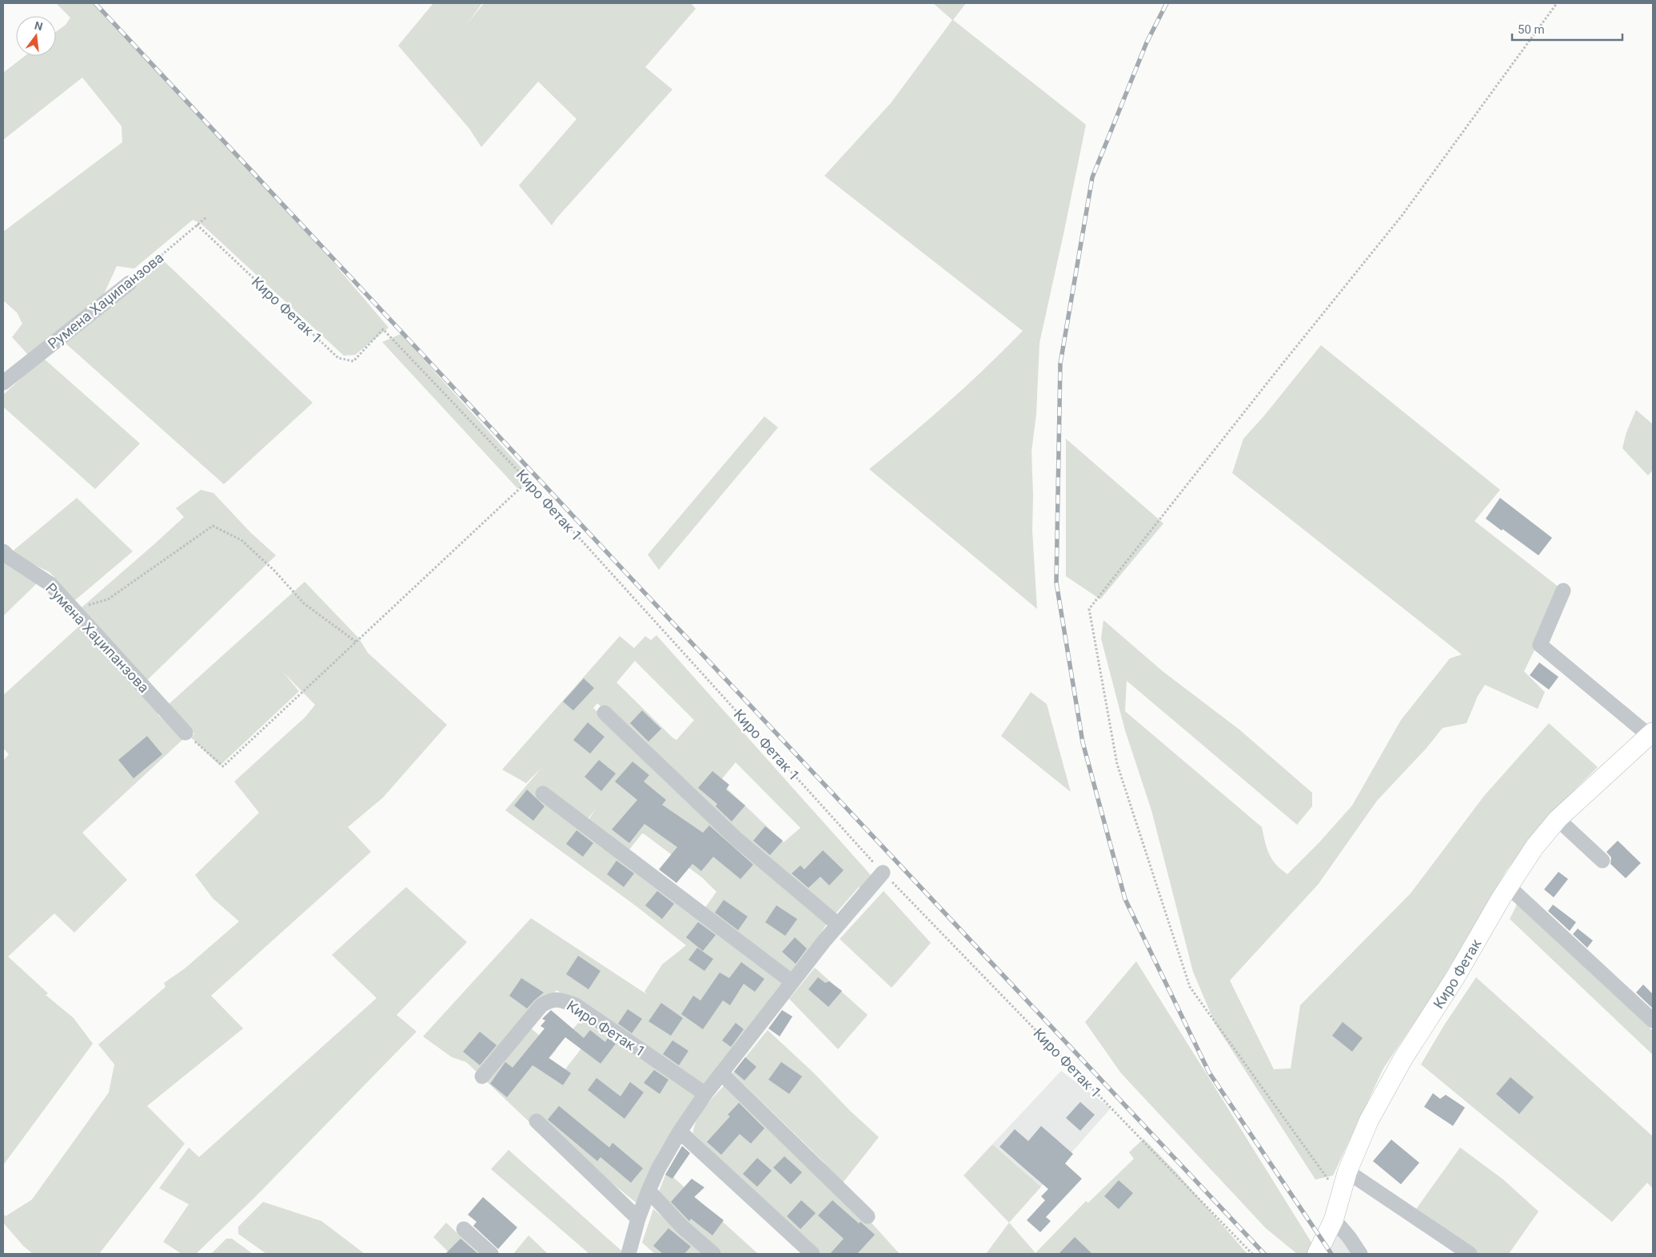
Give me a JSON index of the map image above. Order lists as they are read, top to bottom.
{
  "streets": {
    "main road": ["Киро Фетак"],
    "street": ["Румена Хаџипанзова", "Киро Фетак 1"]
  },
  "crossings": [
    ["Румена Хаџипанзова", "Киро Фетак 1"]
  ],
  "scale_bar": "50 m",
  "north": "top"
}
